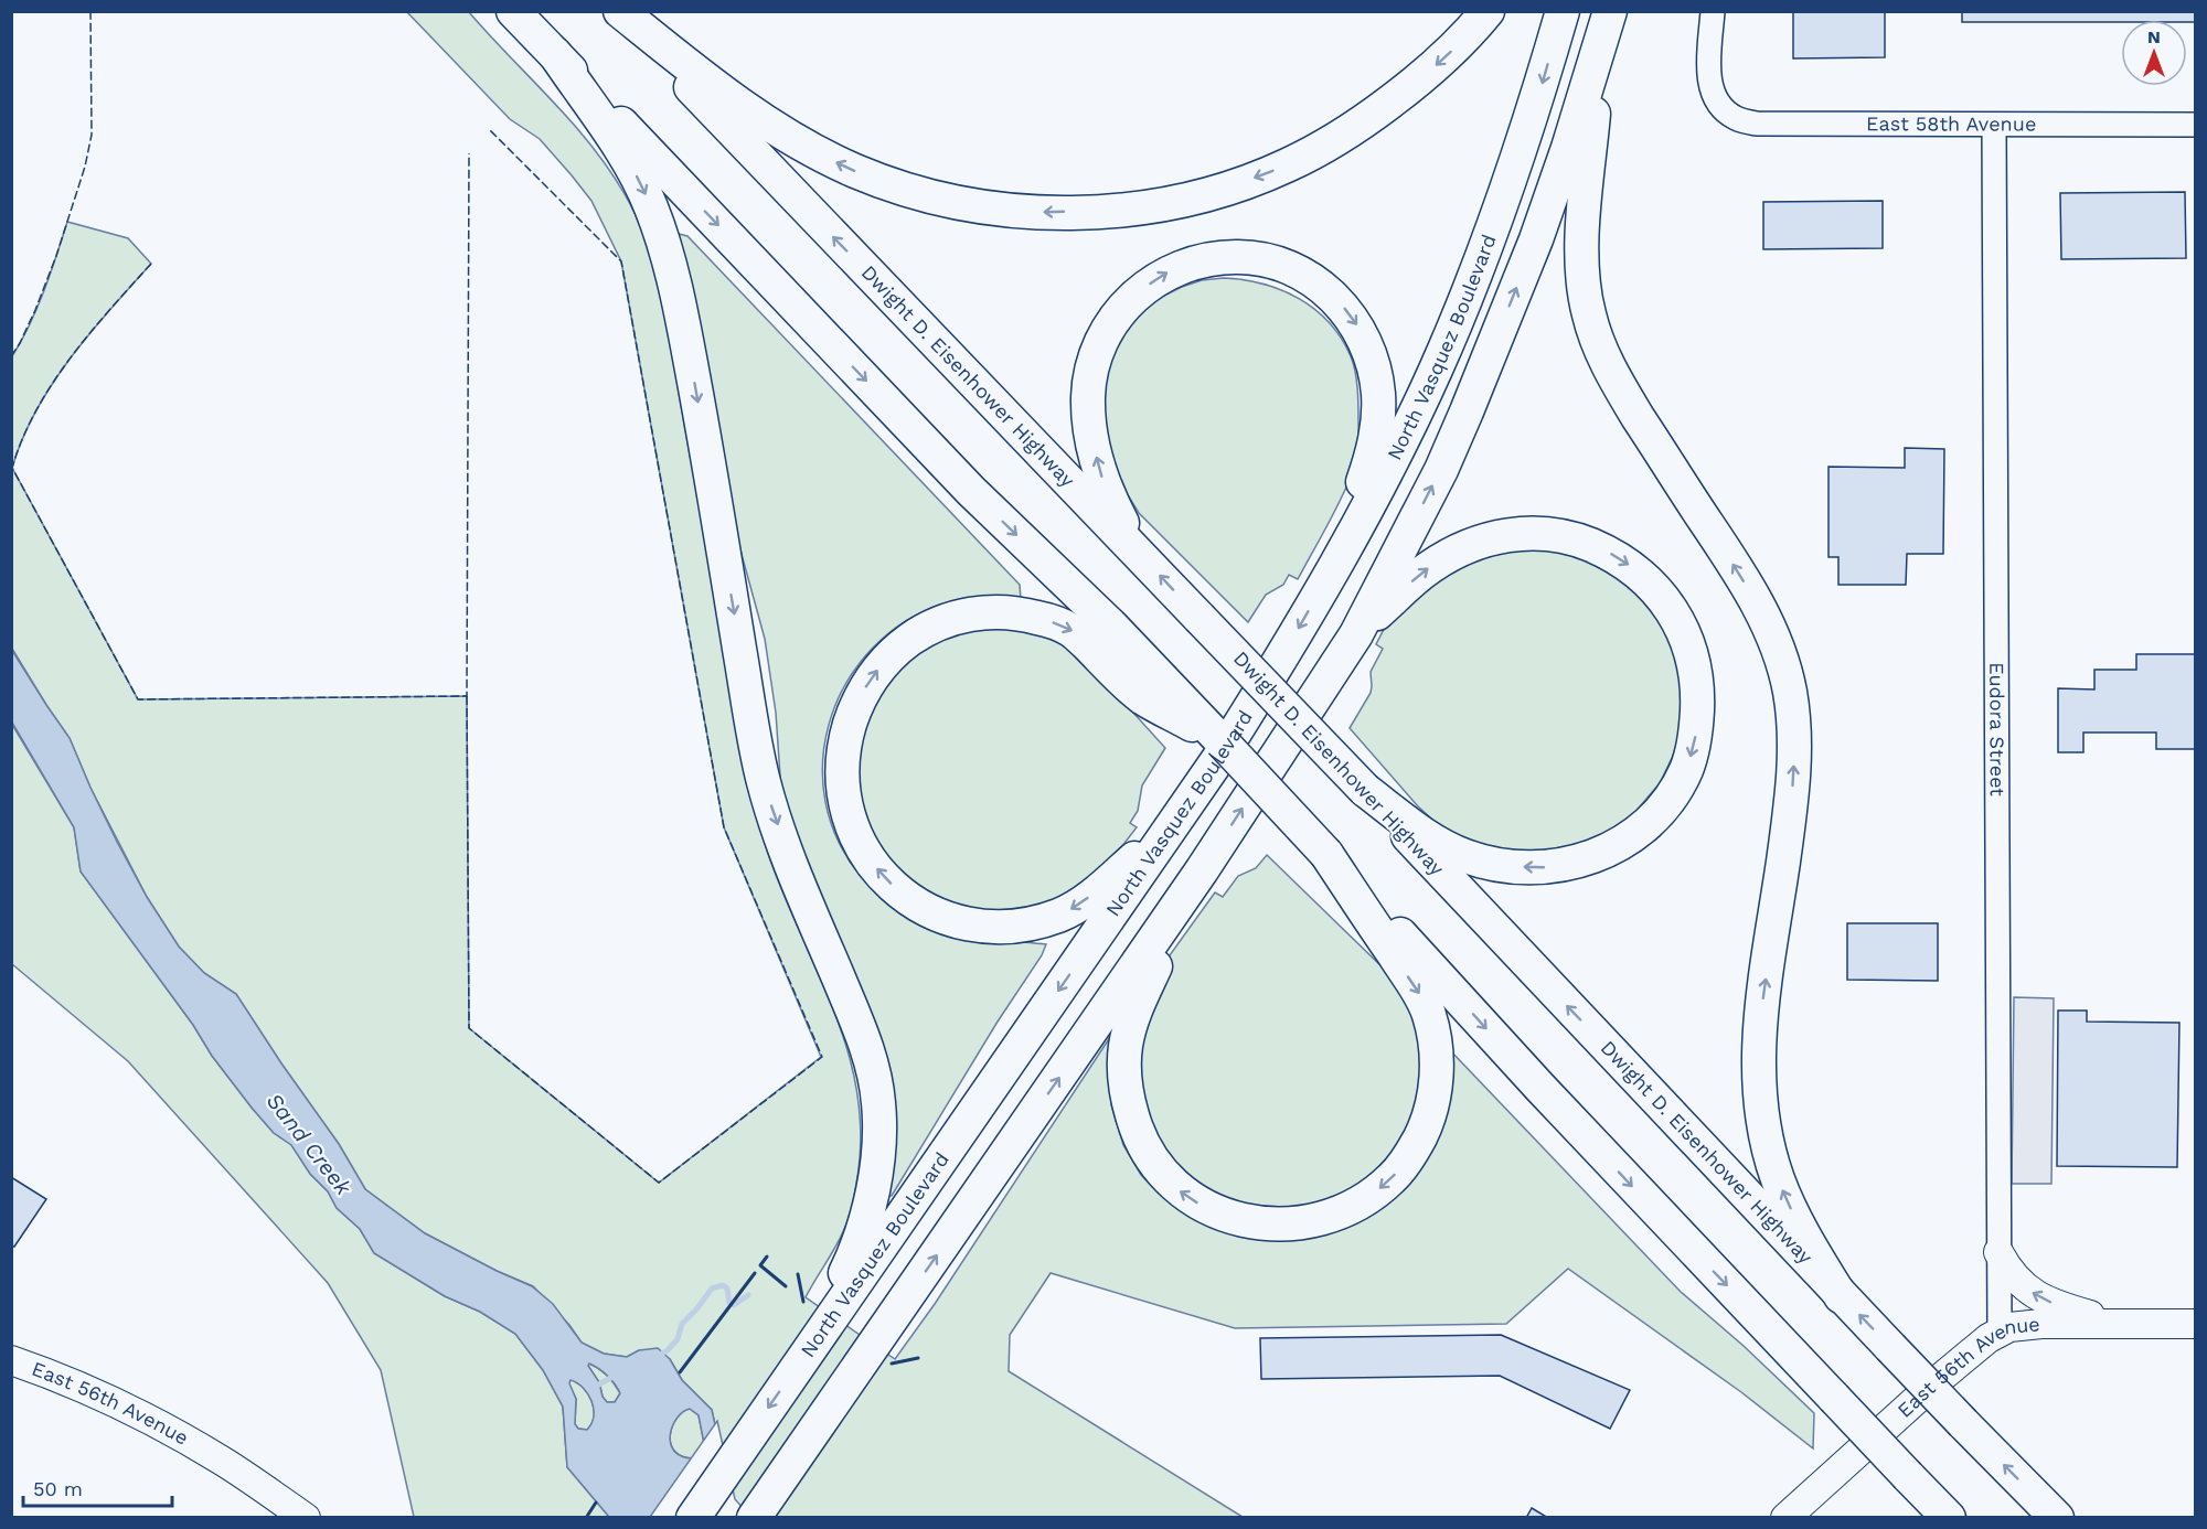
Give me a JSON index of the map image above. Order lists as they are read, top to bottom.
{
  "streets": {
    "highway": ["North Vasquez Boulevard", "Dwight D. Eisenhower Highway"],
    "main road": ["East 56th Avenue"],
    "street": ["East 58th Avenue", "Eudora Street"]
  },
  "crossings": [
    ["East 58th Avenue", "Eudora Street"],
    ["Eudora Street", "East 56th Avenue"]
  ],
  "water": ["Sand Creek"],
  "scale_bar": "50 m",
  "north": "top"
}
